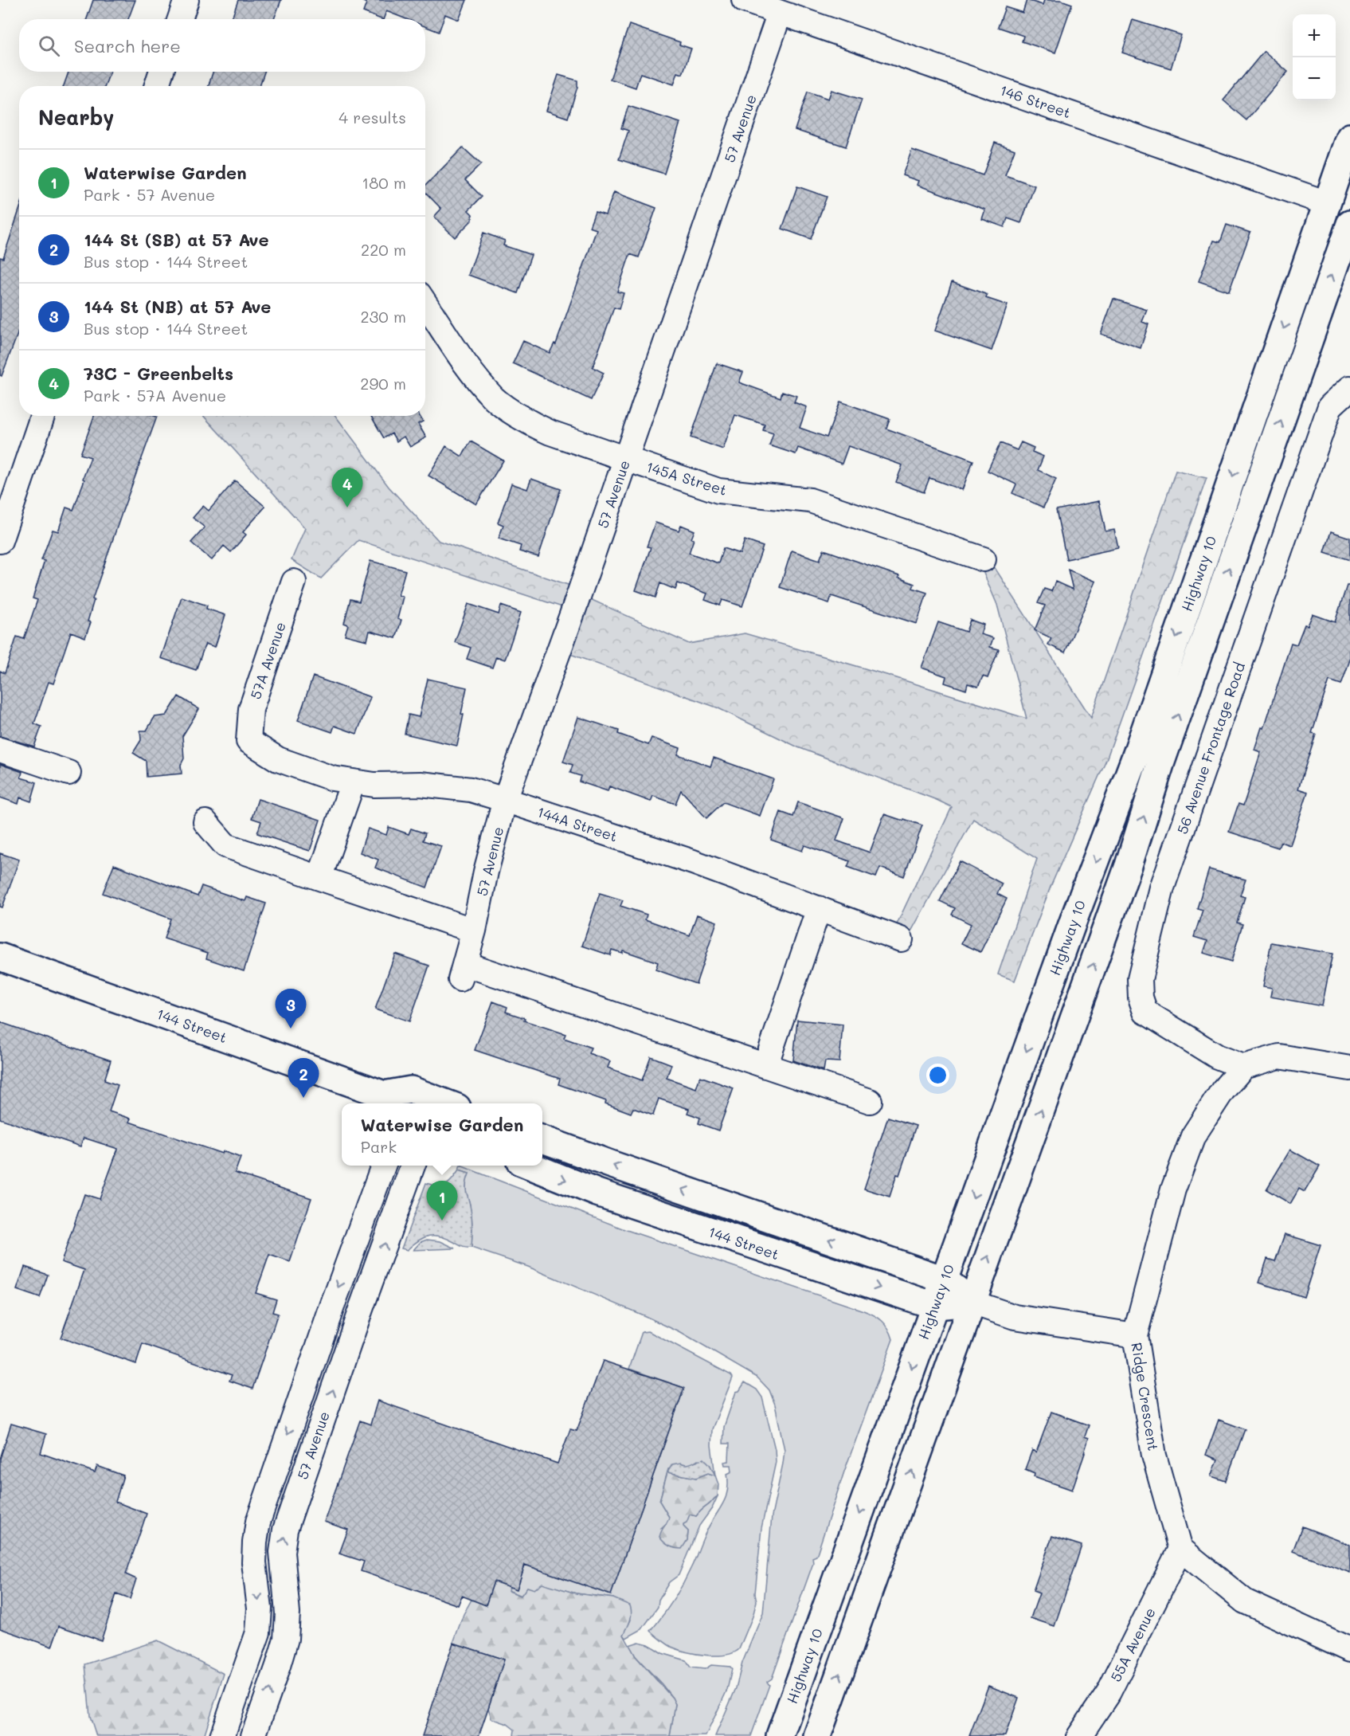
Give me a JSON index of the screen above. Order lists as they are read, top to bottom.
{
  "streets": {
    "main road": ["Highway 10", "144 Street"],
    "street": [
      "146 Street",
      "57 Avenue",
      "145A Street",
      "57A Avenue",
      "56 Avenue Frontage Road",
      "144A Street",
      "Ridge Crescent",
      "55A Avenue"
    ]
  },
  "crossings": [
    ["146 Street", "57 Avenue"],
    ["146 Street", "Highway 10"],
    ["57 Avenue", "145A Street"],
    ["57 Avenue", "144A Street"],
    ["Highway 10", "144 Street"],
    ["57A Avenue", "144A Street"],
    ["56 Avenue Frontage Road", "Ridge Crescent"],
    ["144 Street", "Ridge Crescent"],
    ["Ridge Crescent", "55A Avenue"]
  ],
  "page": {
    "map_buttons": ["+", "−"],
    "search": "Search here",
    "heading": ["Nearby", "4 results"],
    "list": [
      {
        "mark": "1",
        "name": "Waterwise Garden",
        "note": "Park · 57 Avenue",
        "value": "180 m"
      },
      {
        "mark": "2",
        "name": "144 St (SB) at 57 Ave",
        "note": "Bus stop · 144 Street",
        "value": "220 m"
      },
      {
        "mark": "3",
        "name": "144 St (NB) at 57 Ave",
        "note": "Bus stop · 144 Street",
        "value": "230 m"
      },
      {
        "mark": "4",
        "name": "73C - Greenbelts",
        "note": "Park · 57A Avenue",
        "value": "290 m"
      }
    ],
    "pins": [
      "4",
      "3",
      "2",
      "1"
    ],
    "popup": ["Waterwise Garden", "Park"]
  }
}
